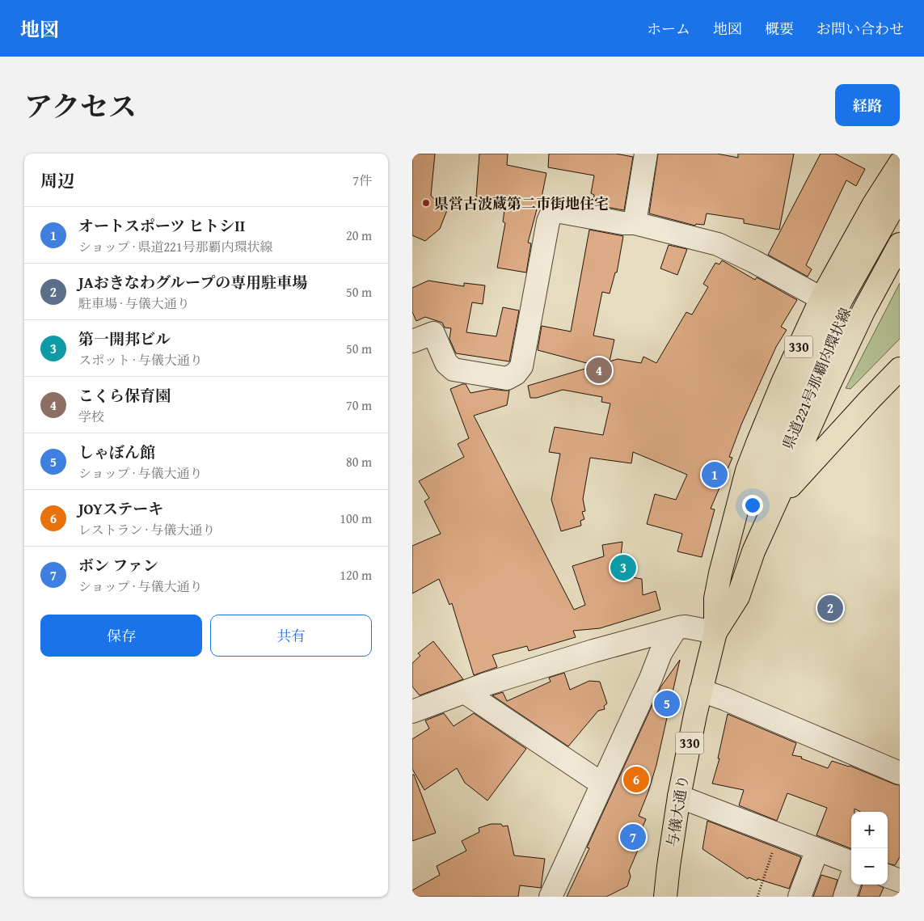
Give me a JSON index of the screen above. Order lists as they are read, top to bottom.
{
  "streets": {
    "main road": ["330", "県道221号那覇内環状線", "与儀大通り"]
  },
  "crossings": [
    ["330", "県道221号那覇内環状線"],
    ["330", "与儀大通り"],
    ["県道221号那覇内環状線", "与儀大通り"]
  ],
  "places": ["県営古波蔵第二市街地住宅"],
  "page": {
    "header": "地図",
    "nav": [
      "ホーム",
      "地図",
      "概要",
      "お問い合わせ"
    ],
    "title": "アクセス",
    "buttons": [
      "経路",
      ["保存", "共有"]
    ],
    "heading": ["周辺", "7件"],
    "list": [
      {
        "mark": "1",
        "name": "オートスポーツ ヒトシII",
        "note": "ショップ · 県道221号那覇内環状線",
        "value": "20 m"
      },
      {
        "mark": "2",
        "name": "JAおきなわグループの専用駐車場",
        "note": "駐車場 · 与儀大通り",
        "value": "50 m"
      },
      {
        "mark": "3",
        "name": "第一開邦ビル",
        "note": "スポット · 与儀大通り",
        "value": "50 m"
      },
      {
        "mark": "4",
        "name": "こくら保育園",
        "note": "学校",
        "value": "70 m"
      },
      {
        "mark": "5",
        "name": "しゃぼん館",
        "note": "ショップ · 与儀大通り",
        "value": "80 m"
      },
      {
        "mark": "6",
        "name": "JOYステーキ",
        "note": "レストラン · 与儀大通り",
        "value": "100 m"
      },
      {
        "mark": "7",
        "name": "ボン ファン",
        "note": "ショップ · 与儀大通り",
        "value": "120 m"
      }
    ],
    "pins": [
      "4",
      "1",
      "3",
      "2",
      "5",
      "6",
      "7"
    ],
    "map_buttons": ["+", "−"]
  }
}
